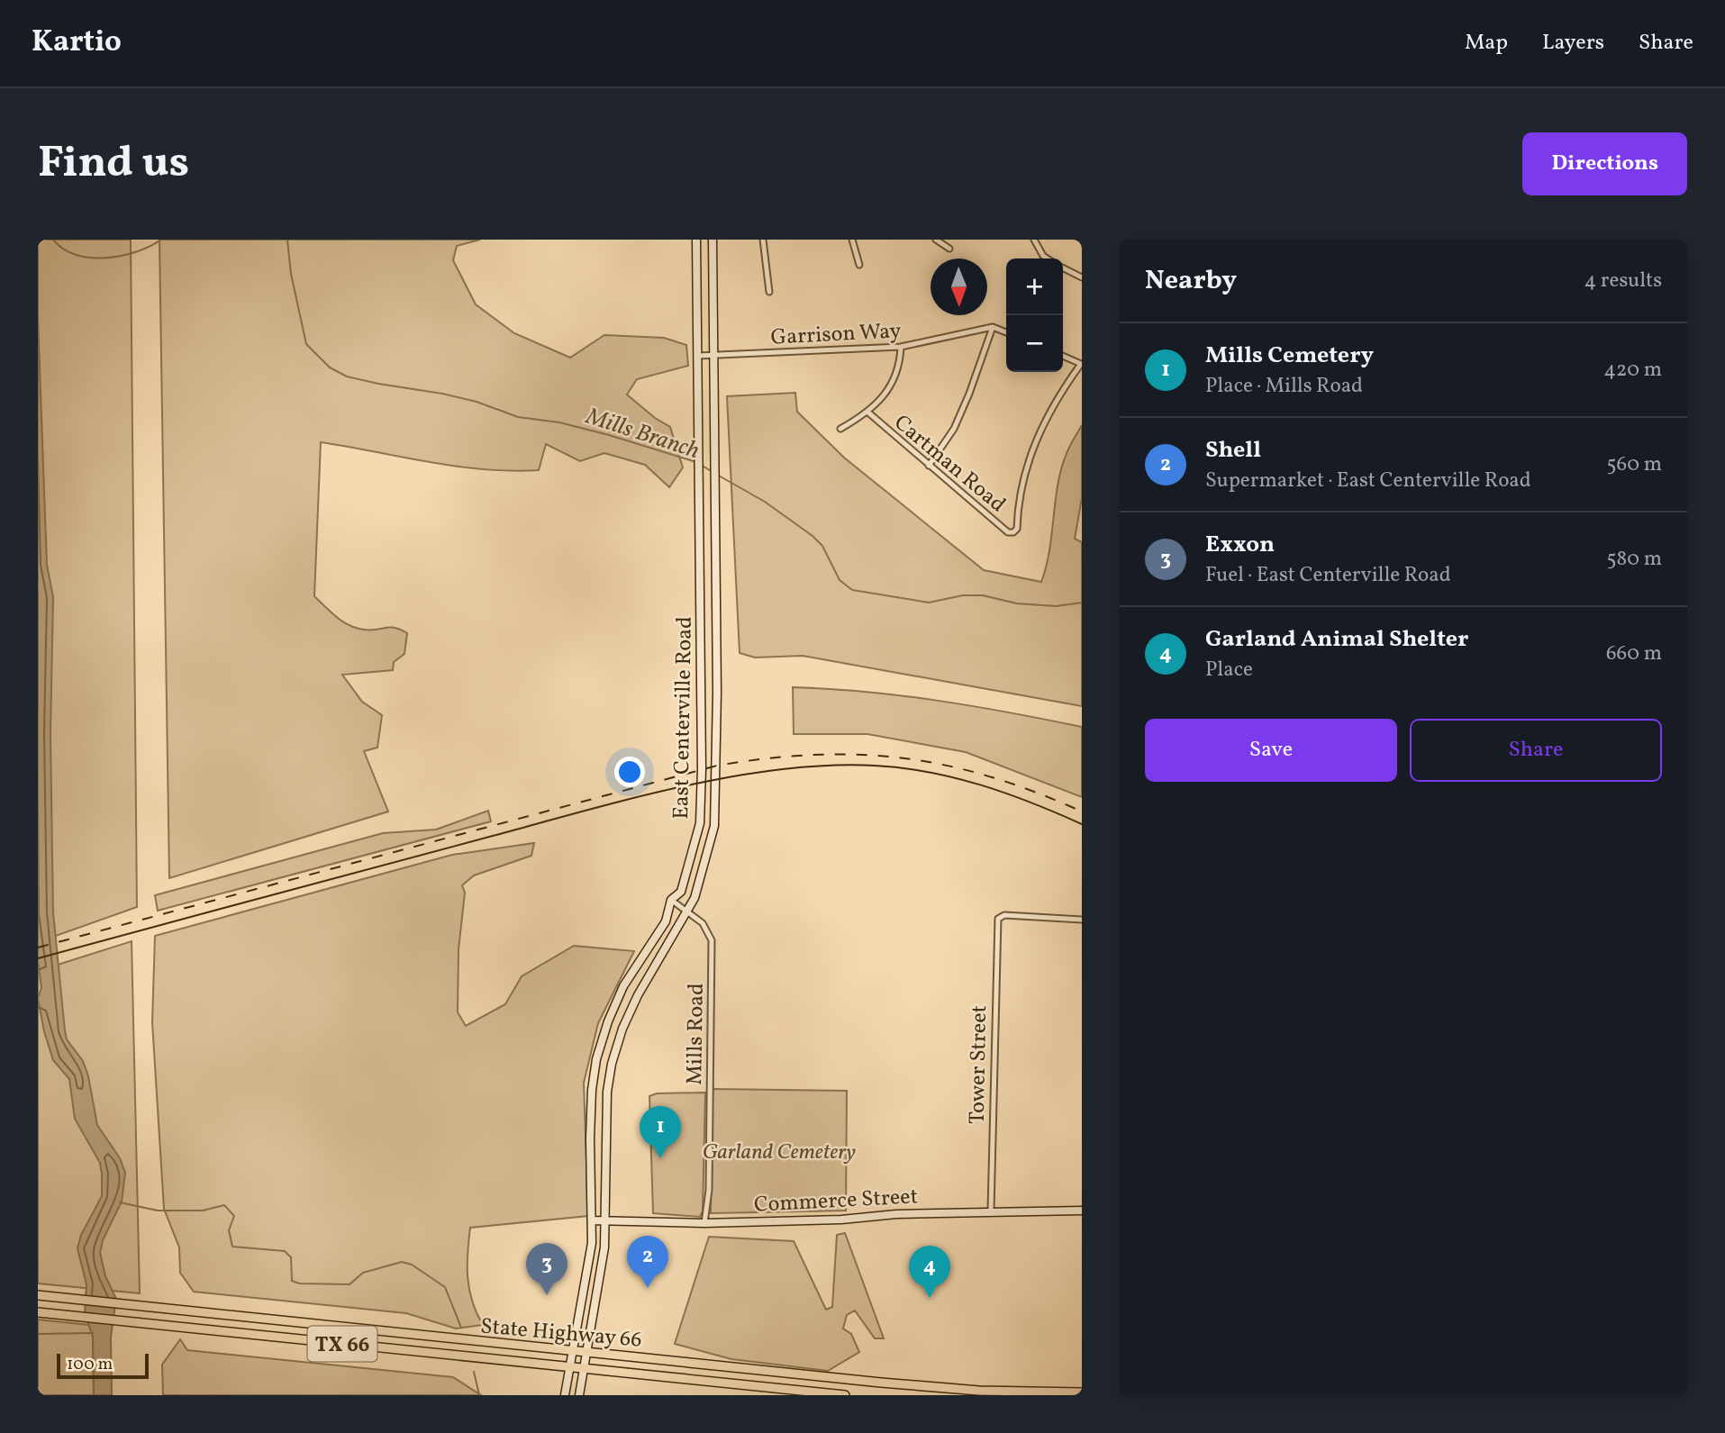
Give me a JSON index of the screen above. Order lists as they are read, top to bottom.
{
  "streets": {
    "main road": [
      "East Centerville Road",
      "Commerce Street",
      "State Highway 66",
      "TX 66"
    ],
    "street": [
      "Garrison Way",
      "Cartman Road",
      "Mills Road",
      "Tower Street"
    ]
  },
  "crossings": [
    ["Garrison Way", "East Centerville Road"],
    ["East Centerville Road", "Mills Road"],
    ["East Centerville Road", "Commerce Street"],
    ["East Centerville Road", "State Highway 66"],
    ["Mills Road", "Commerce Street"],
    ["Tower Street", "Commerce Street"]
  ],
  "water": ["Mills Branch"],
  "parks": ["Garland Cemetery"],
  "scale_bar": "100 m",
  "north": "bottom",
  "page": {
    "header": "Kartio",
    "nav": ["Map", "Layers", "Share"],
    "buttons": [
      "Directions",
      ["Save", "Share"]
    ],
    "title": "Find us",
    "heading": ["Nearby", "4 results"],
    "map_buttons": ["+", "−"],
    "list": [
      {
        "mark": "1",
        "name": "Mills Cemetery",
        "note": "Place · Mills Road",
        "value": "420 m"
      },
      {
        "mark": "2",
        "name": "Shell",
        "note": "Supermarket · East Centerville Road",
        "value": "560 m"
      },
      {
        "mark": "3",
        "name": "Exxon",
        "note": "Fuel · East Centerville Road",
        "value": "580 m"
      },
      {
        "mark": "4",
        "name": "Garland Animal Shelter",
        "note": "Place",
        "value": "660 m"
      }
    ],
    "pins": [
      "1",
      "2",
      "3",
      "4"
    ],
    "scale": "100 m"
  }
}
